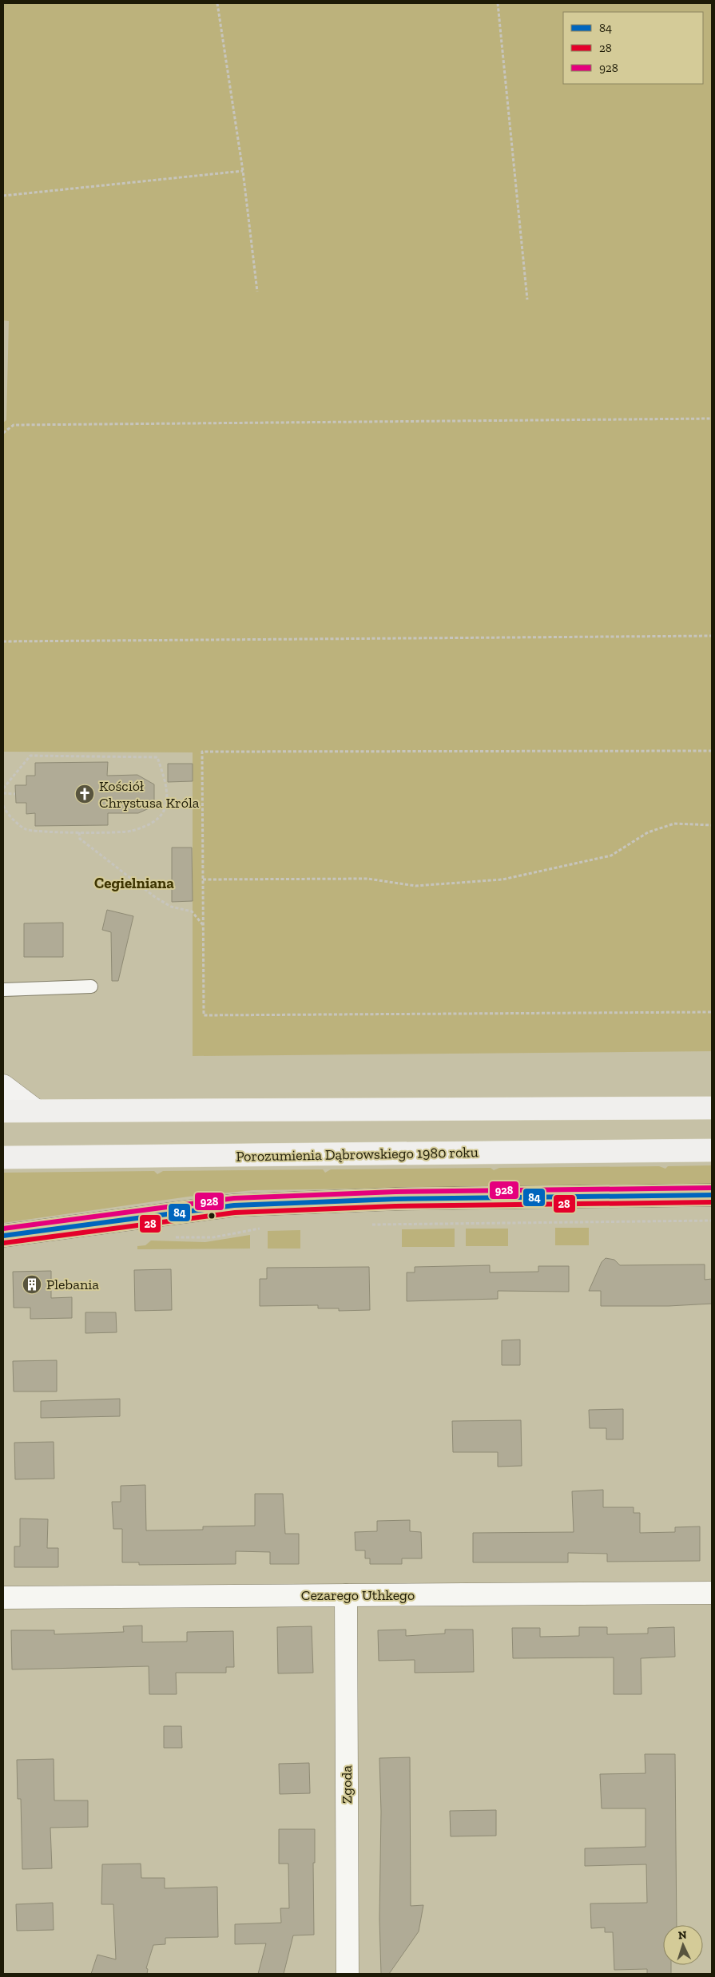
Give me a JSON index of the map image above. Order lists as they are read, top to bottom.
{
  "streets": {
    "main road": ["Porozumienia Dąbrowskiego 1980 roku"],
    "street": ["Cezarego Uthkego", "Zgoda"]
  },
  "crossings": [
    ["Cezarego Uthkego", "Zgoda"]
  ],
  "districts": ["Cegielniana"],
  "places": {
    "church": ["Kościół Chrystusa Króla"],
    "building": ["Plebania"]
  },
  "lines": ["transit line 928", "transit line 84", "transit line 28"],
  "legend": ["84", "28", "928"],
  "north": "top"
}
